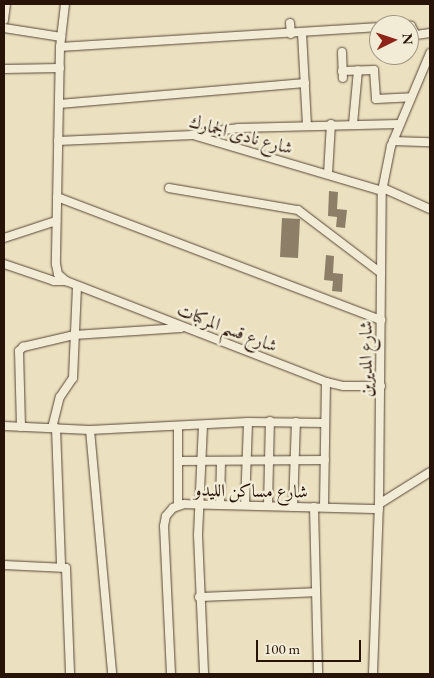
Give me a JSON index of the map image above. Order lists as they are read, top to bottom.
{
  "streets": {
    "street": [
      "شارع نادى الجمارك",
      "شارع قسم المركبات",
      "شارع المديرين",
      "شارع مساكن الليدو"
    ]
  },
  "crossings": [
    ["شارع نادى الجمارك", "شارع المديرين"],
    ["شارع قسم المركبات", "شارع المديرين"],
    ["شارع المديرين", "شارع مساكن الليدو"]
  ],
  "scale_bar": "100 m",
  "north": "right"
}
